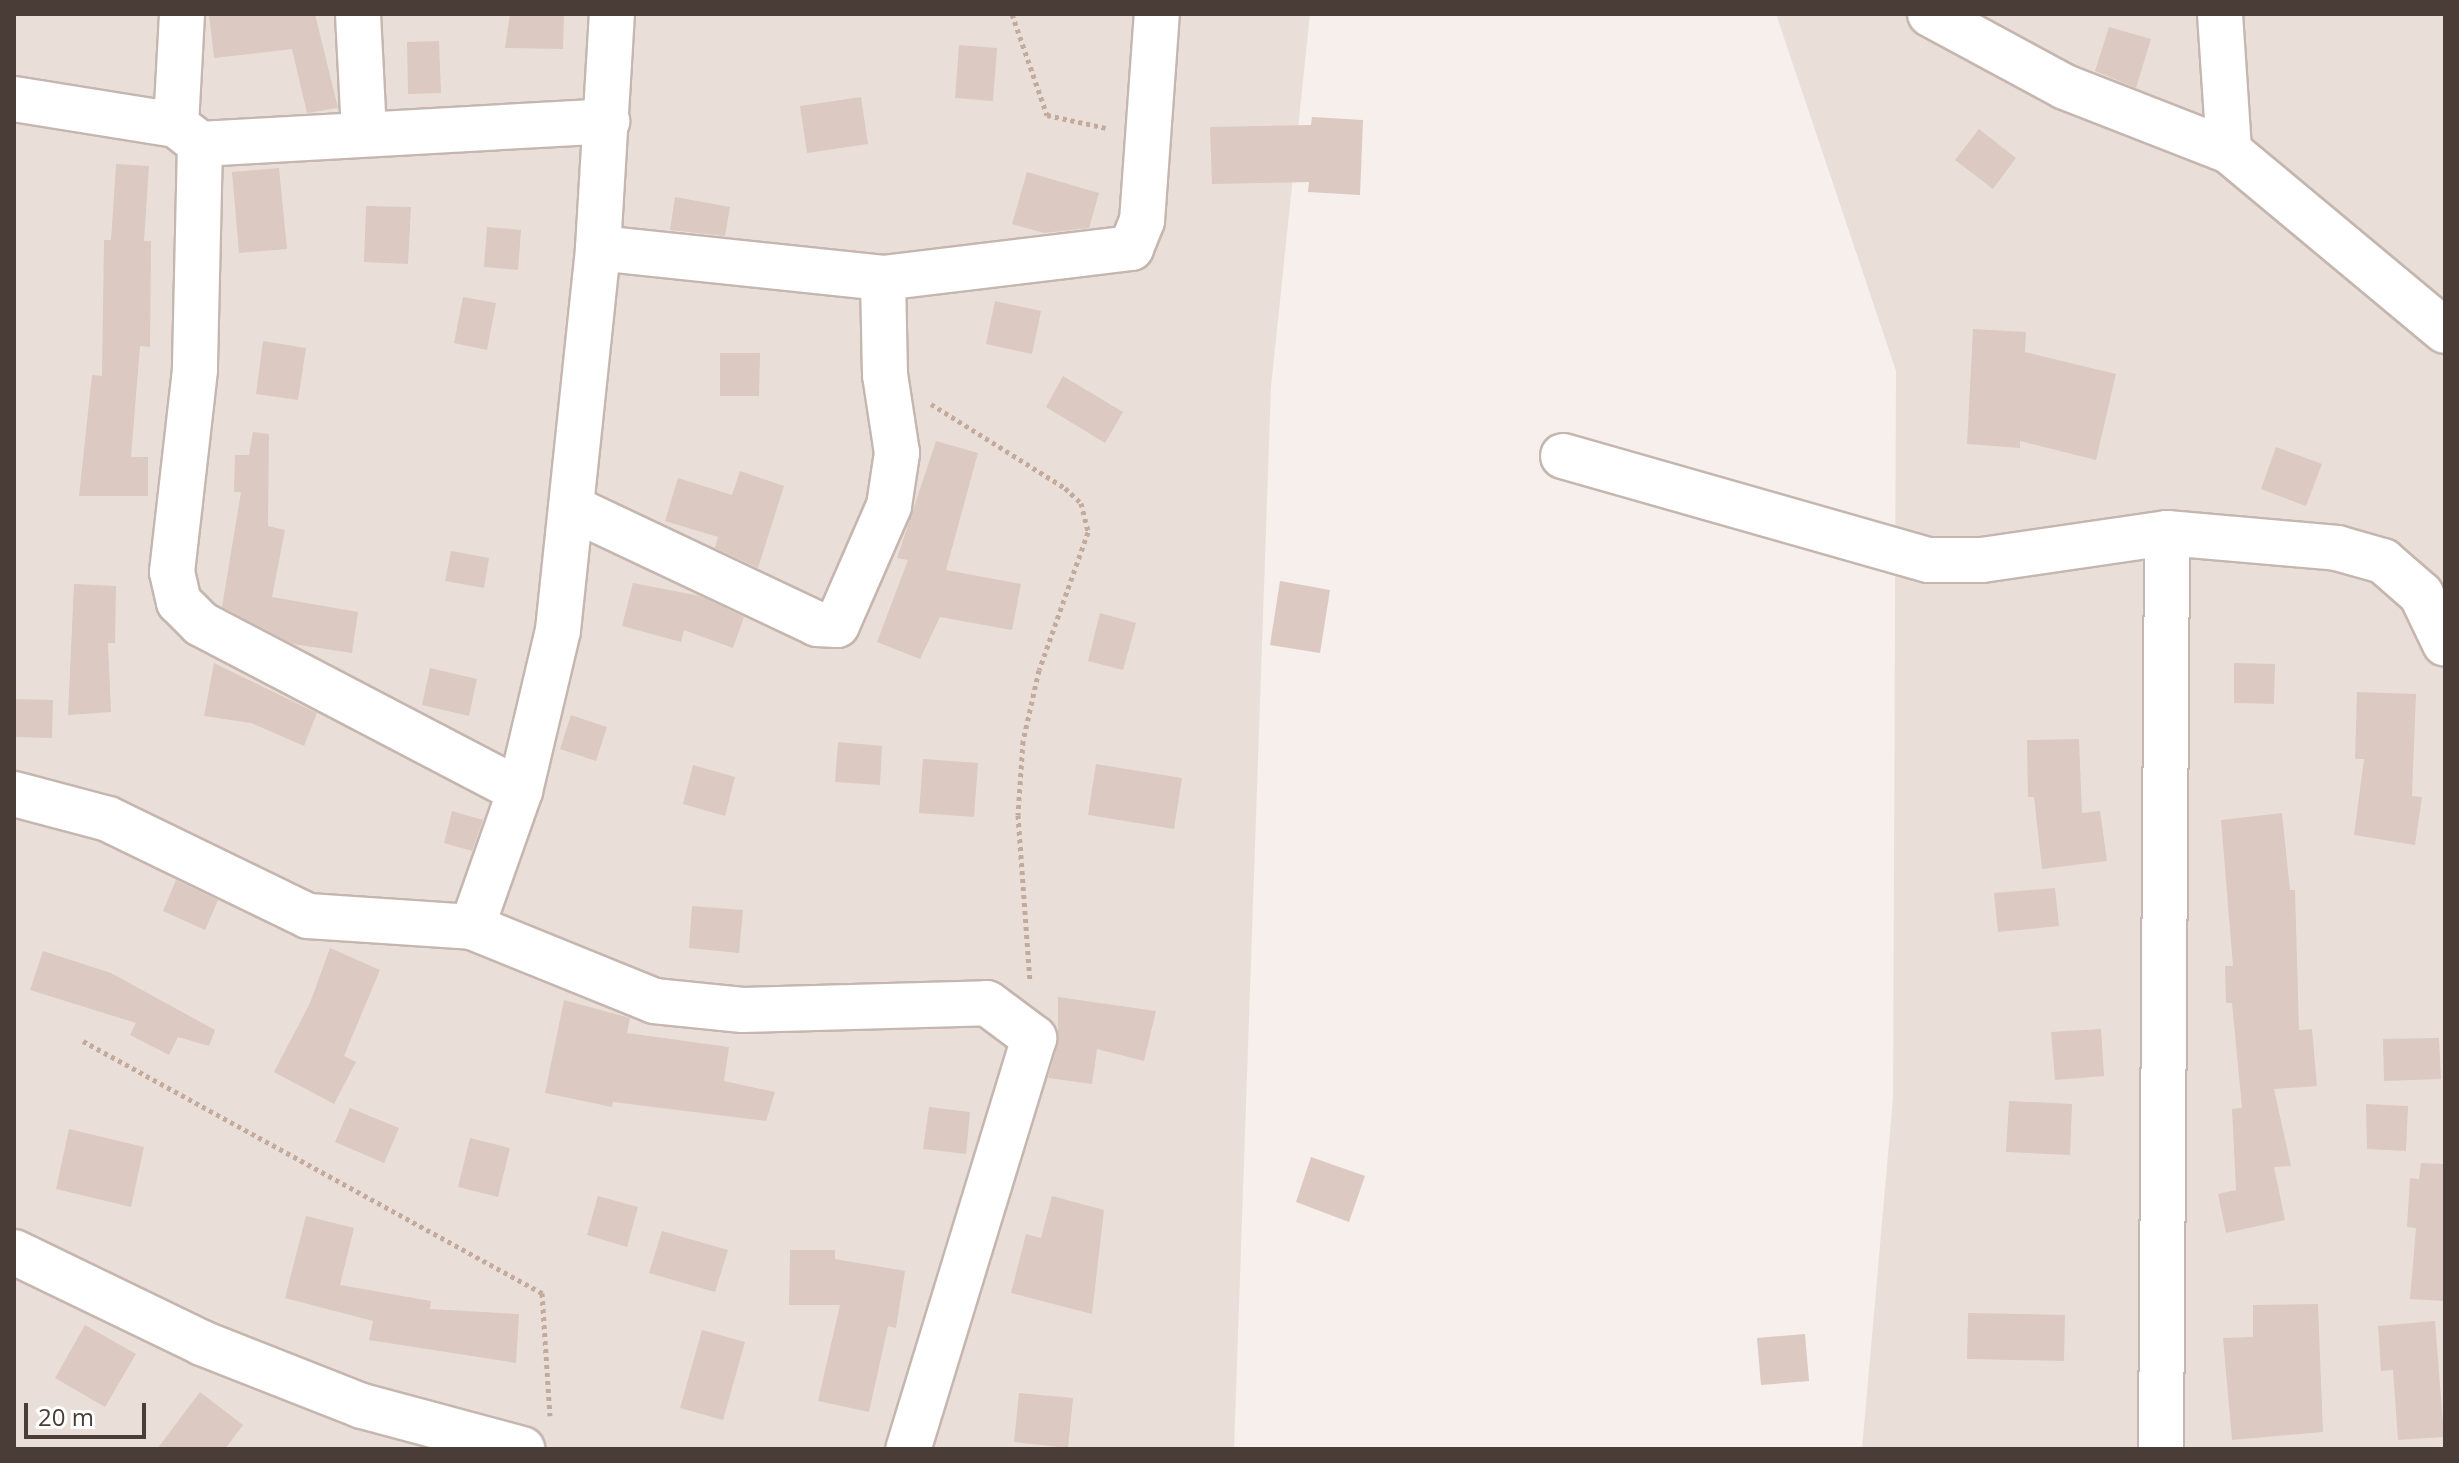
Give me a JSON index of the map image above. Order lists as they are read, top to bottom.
{
  "scale_bar": "20 m"
}
